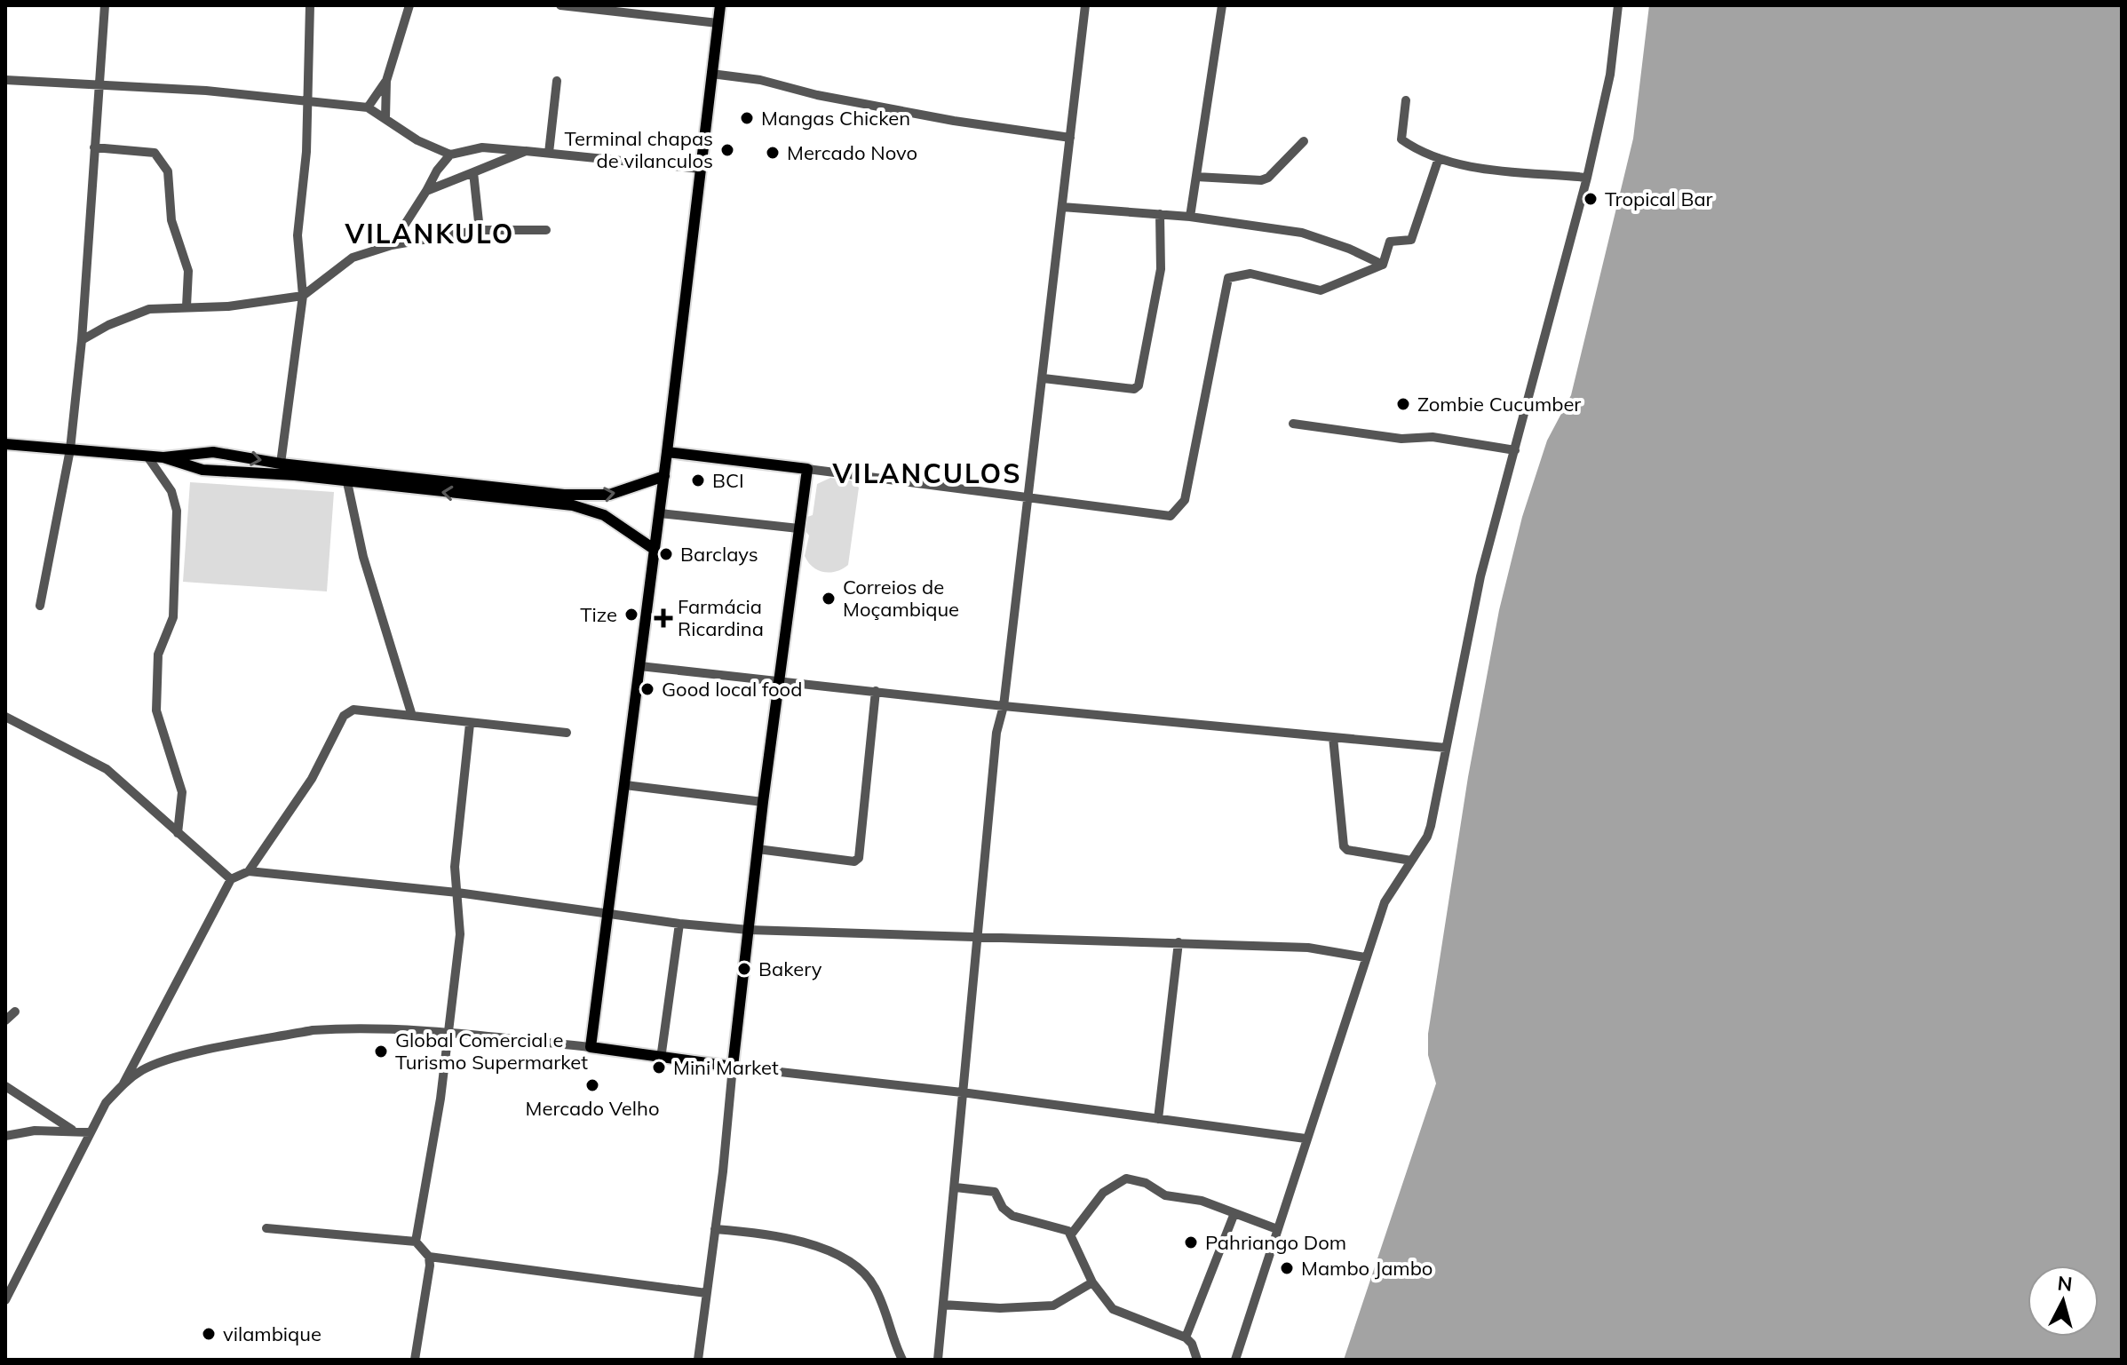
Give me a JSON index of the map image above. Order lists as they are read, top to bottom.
{
  "districts": ["VILANKULO", "VILANCULOS"],
  "places": {
    "other": [
      "Mangas Chicken",
      "Terminal chapas de vilanculos",
      "Mercado Novo",
      "Tropical Bar",
      "Zombie Cucumber",
      "BCI",
      "Barclays",
      "Correios de Moçambique",
      "Tize",
      "Good local food",
      "Bakery",
      "Global Comercial e Turismo Supermarket",
      "Mini Market",
      "Mercado Velho",
      "Pahriango Dom",
      "Mambo Jambo",
      "vilambique"
    ],
    "health": ["Farmácia Ricardina"]
  },
  "north": "top"
}
